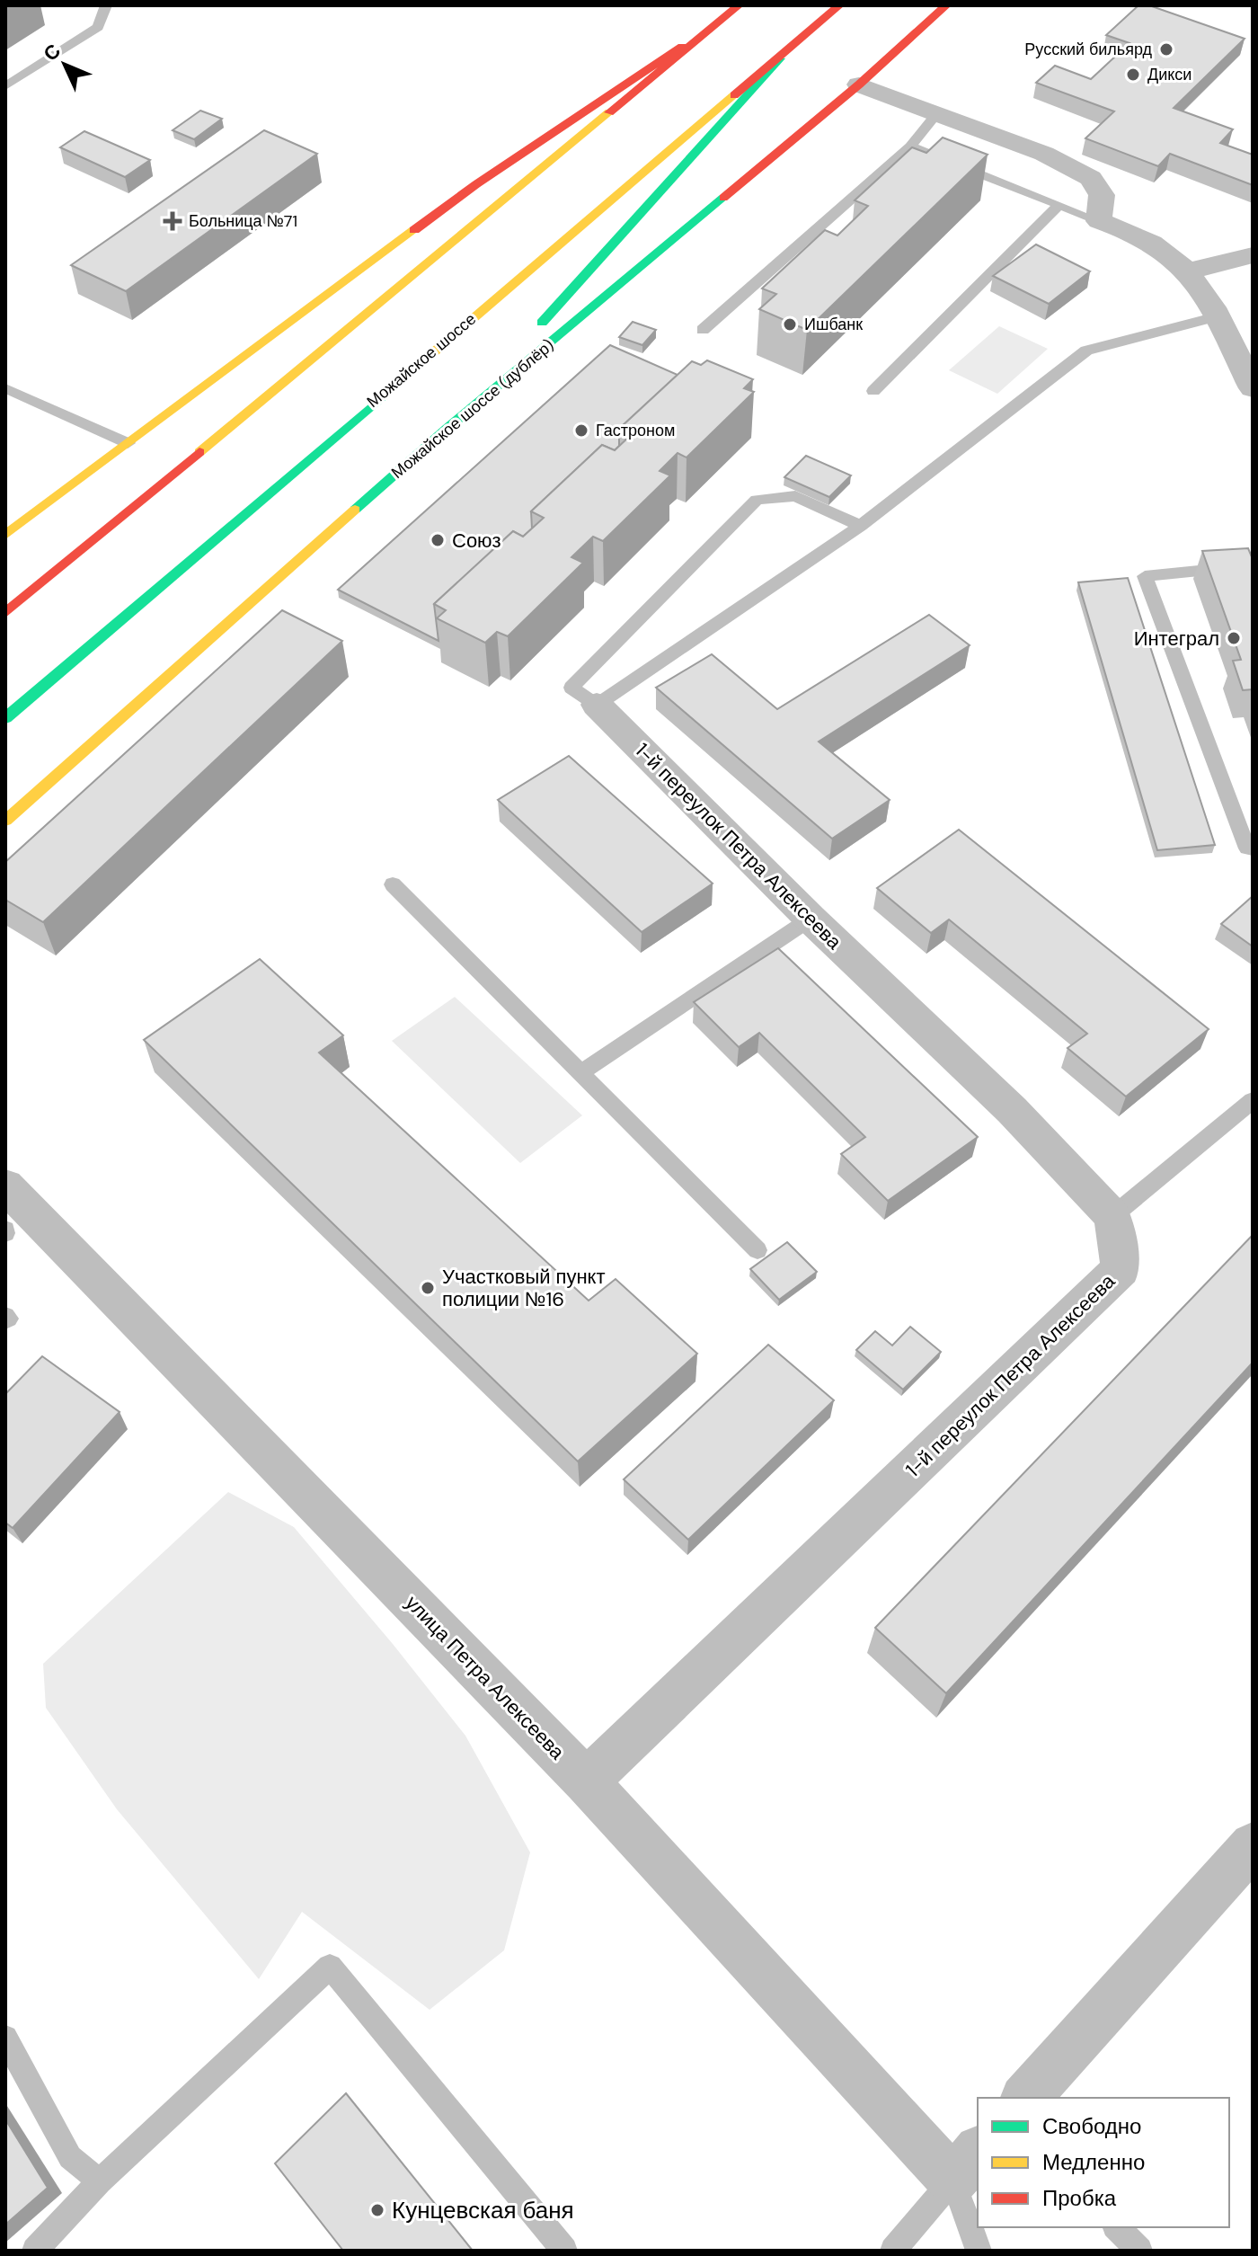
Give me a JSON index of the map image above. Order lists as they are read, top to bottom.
{
  "streets": {
    "main road": ["Можайское шоссе", "Можайское шоссе (дублёр)"],
    "street": ["1-й переулок Петра Алексеева", "улица Петра Алексеева"]
  },
  "crossings": [
    ["1-й переулок Петра Алексеева", "улица Петра Алексеева"]
  ],
  "places": {
    "other": [
      "Русский бильярд",
      "Дикси",
      "Ишбанк",
      "Гастроном",
      "Союз",
      "Интеграл",
      "Участковый пункт полиции №16",
      "Кунцевская баня"
    ],
    "health": ["Больница №71"]
  },
  "legend": ["Свободно", "Медленно", "Пробка"],
  "north": "top left"
}
